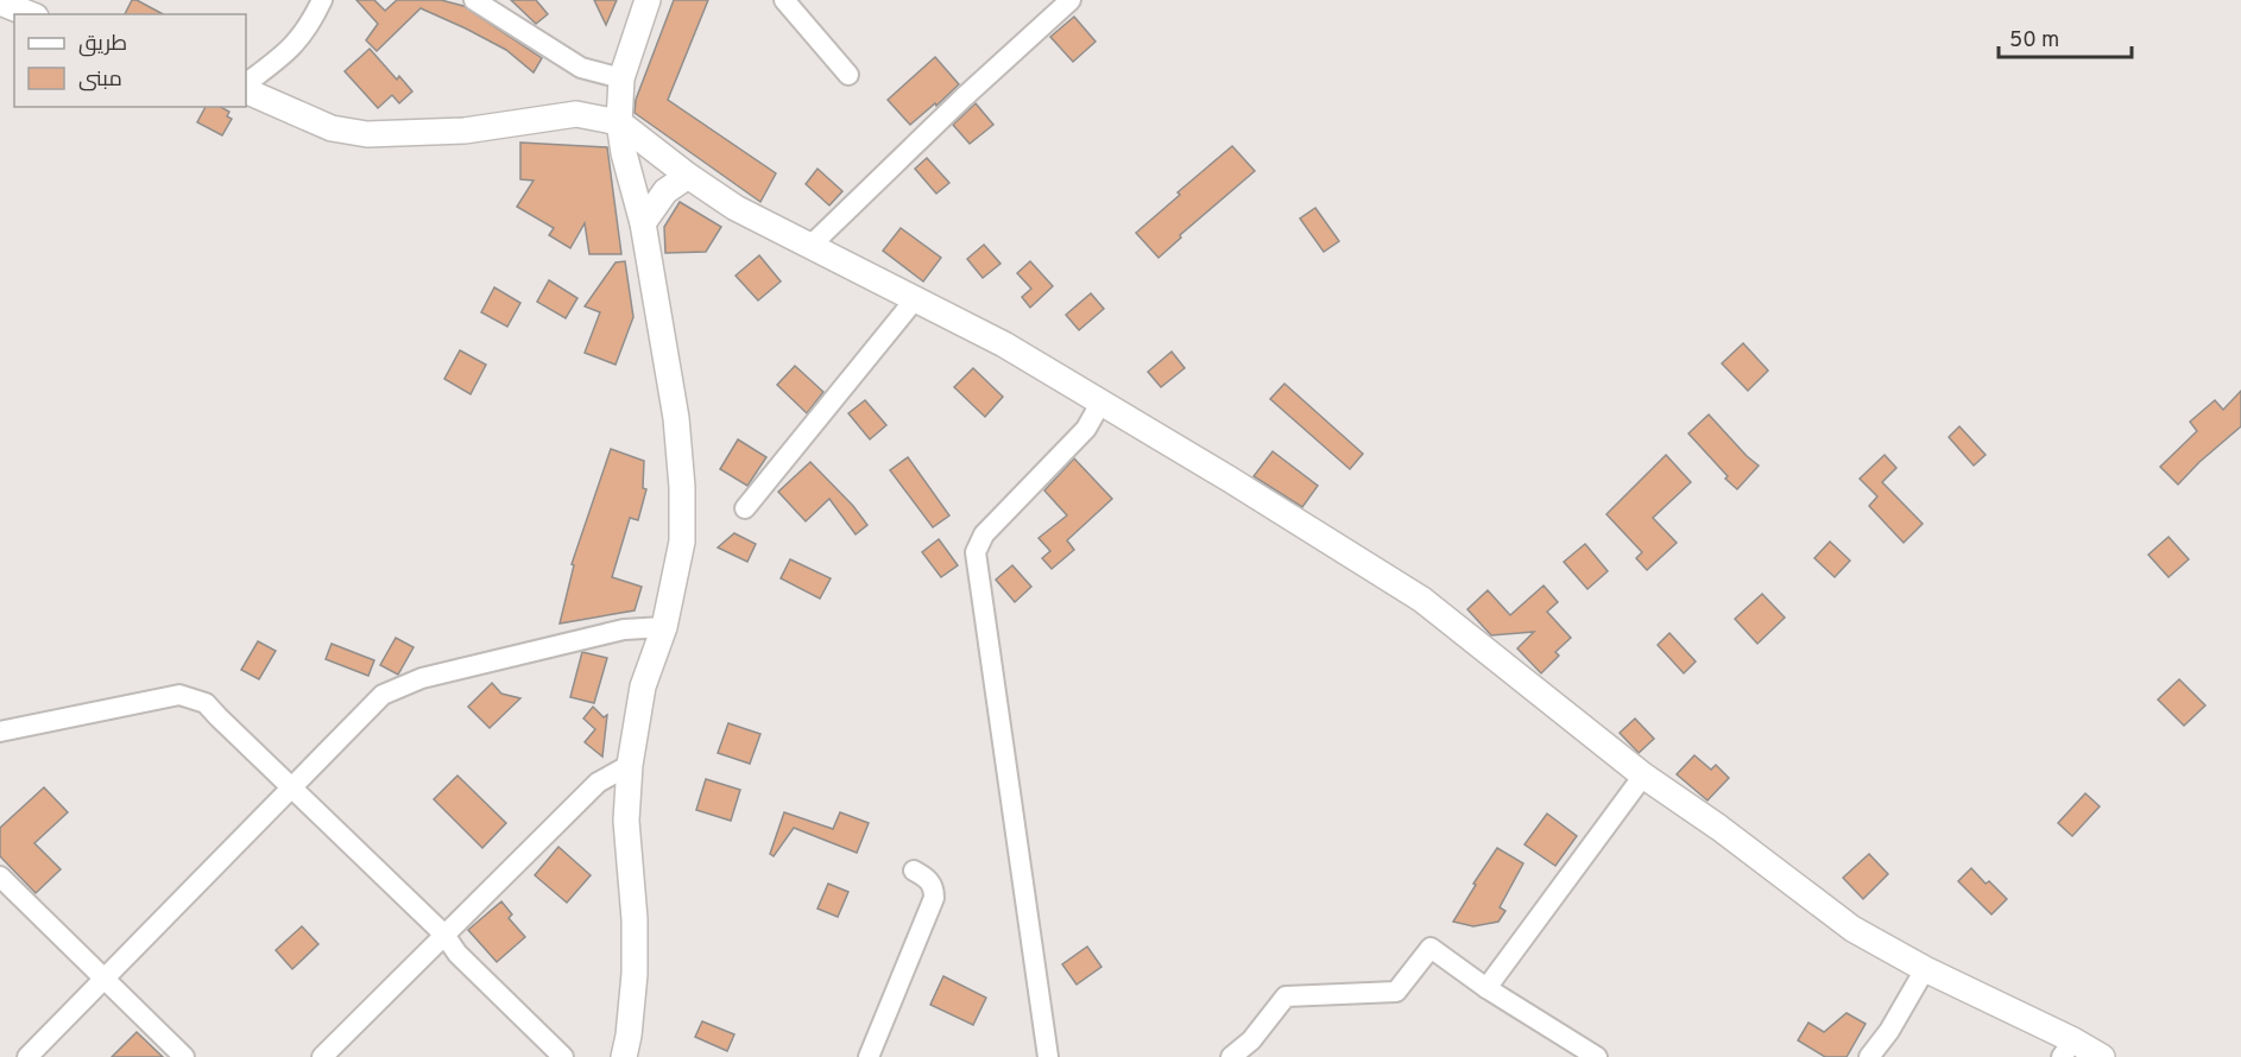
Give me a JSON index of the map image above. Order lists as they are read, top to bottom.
{
  "legend": ["طريق", "مبنى"],
  "scale_bar": "50 m"
}
